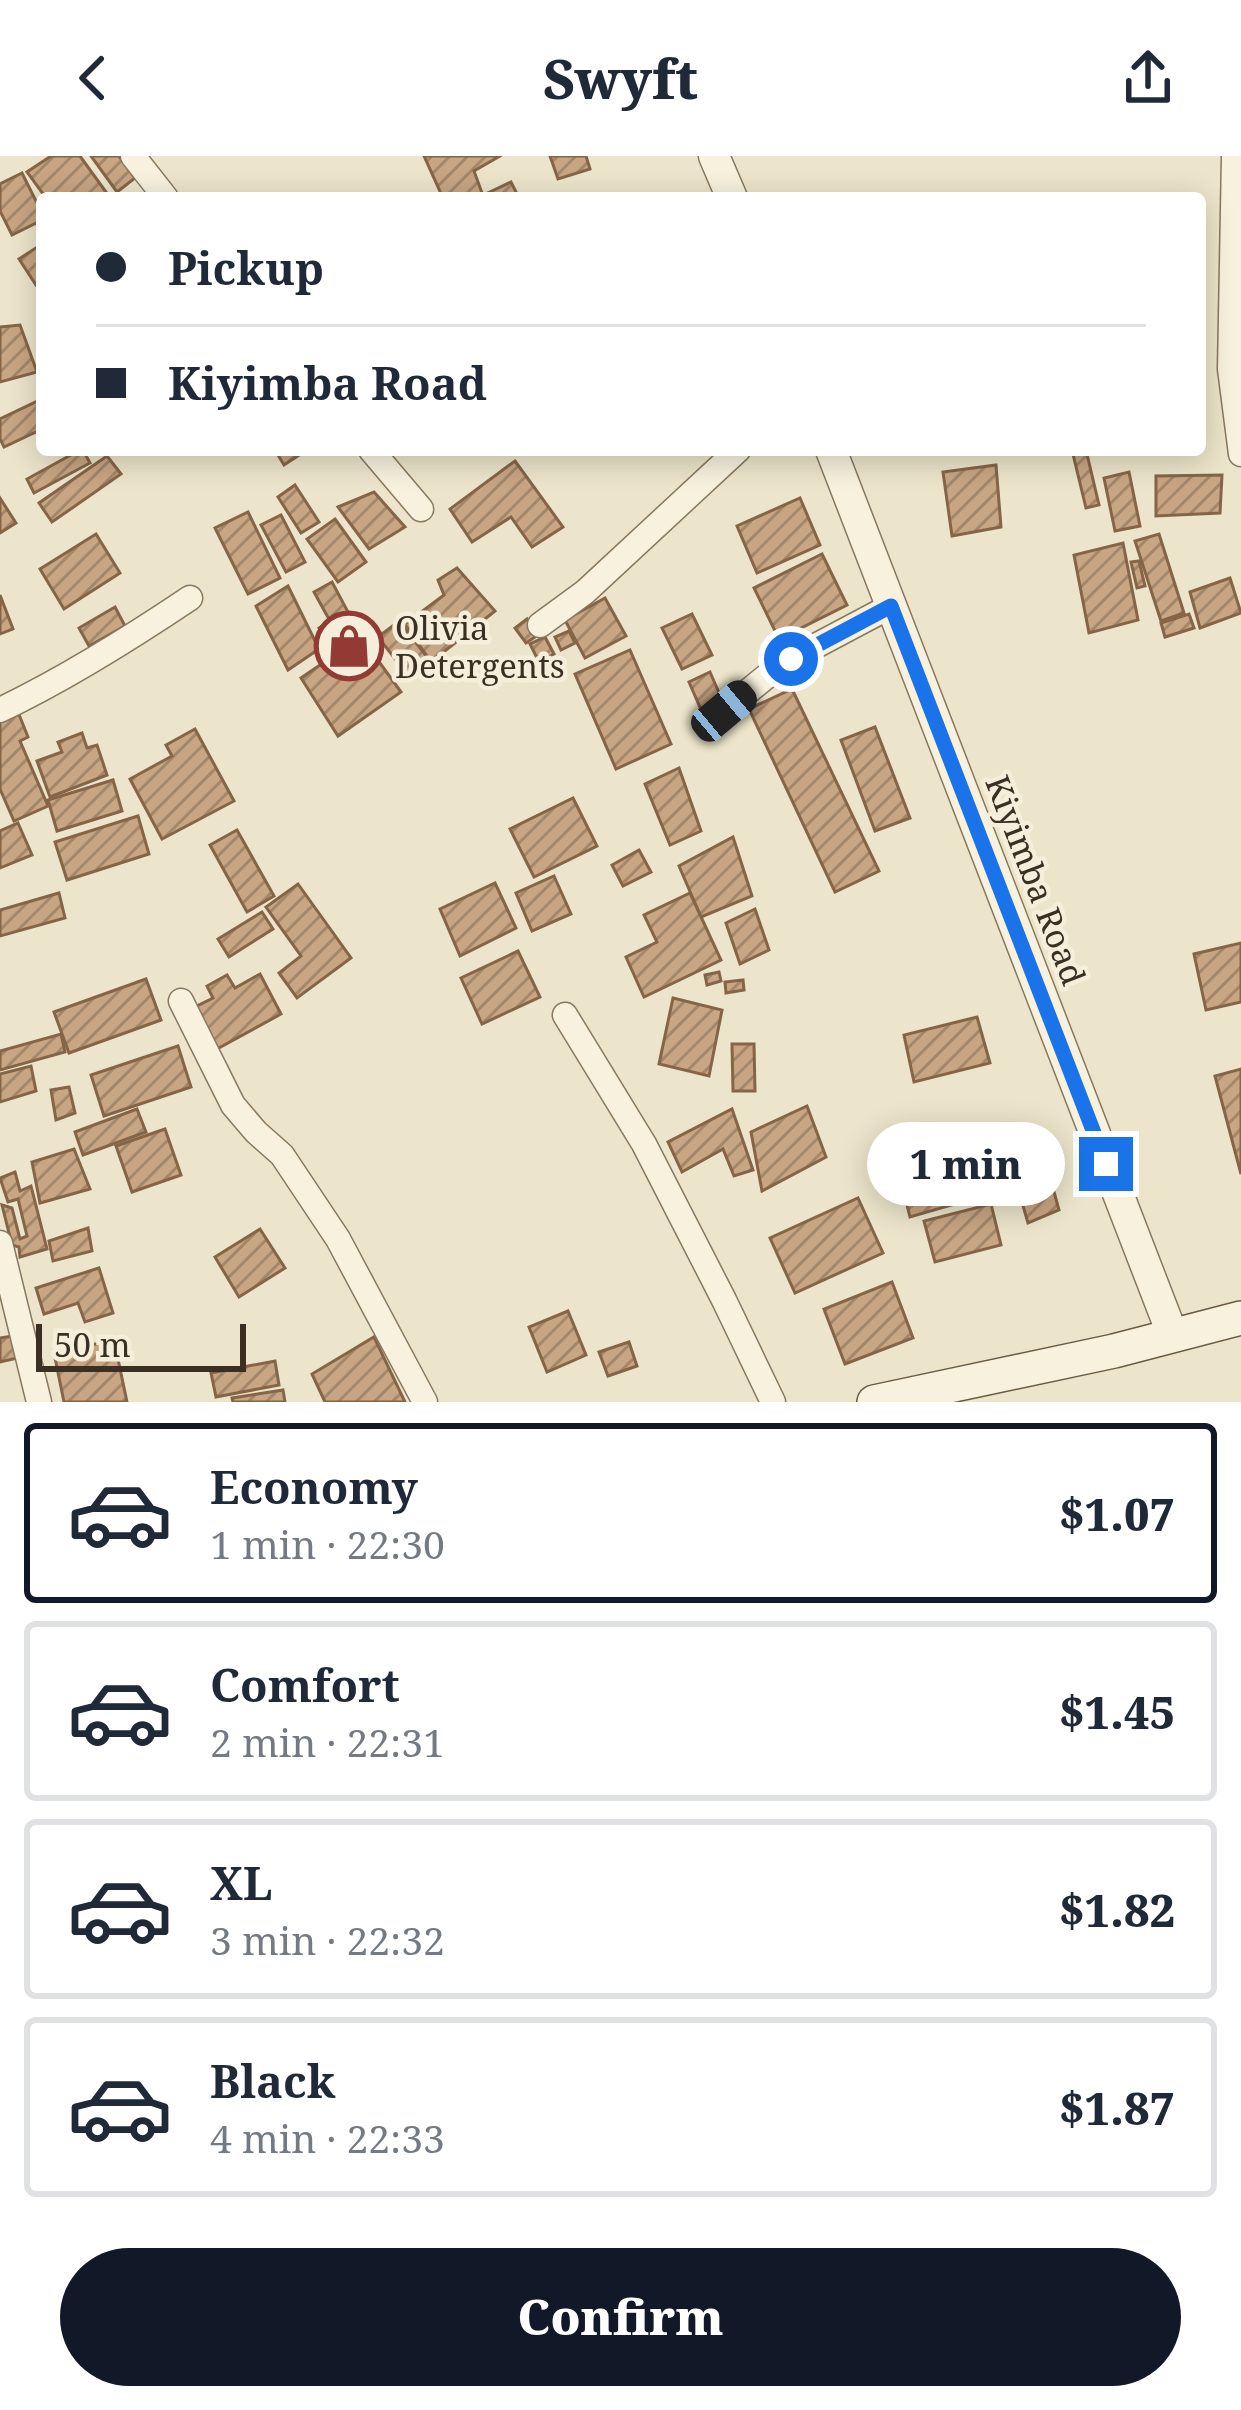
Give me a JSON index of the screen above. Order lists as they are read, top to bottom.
{
  "streets": {
    "street": ["Kiyimba Road"]
  },
  "places": {
    "shop": ["Olivia Detergents"]
  },
  "scale_bar": "50 m",
  "page": {
    "header": "Swyft",
    "banner": ["Pickup", "Kiyimba Road"],
    "bubble": "1 min",
    "scale": "50 m",
    "list": [
      {
        "name": "Economy",
        "note": "1 min · 22:30",
        "value": "$1.07"
      },
      {
        "name": "Comfort",
        "note": "2 min · 22:31",
        "value": "$1.45"
      },
      {
        "name": "XL",
        "note": "3 min · 22:32",
        "value": "$1.82"
      },
      {
        "name": "Black",
        "note": "4 min · 22:33",
        "value": "$1.87"
      }
    ],
    "buttons": "Confirm"
  }
}
